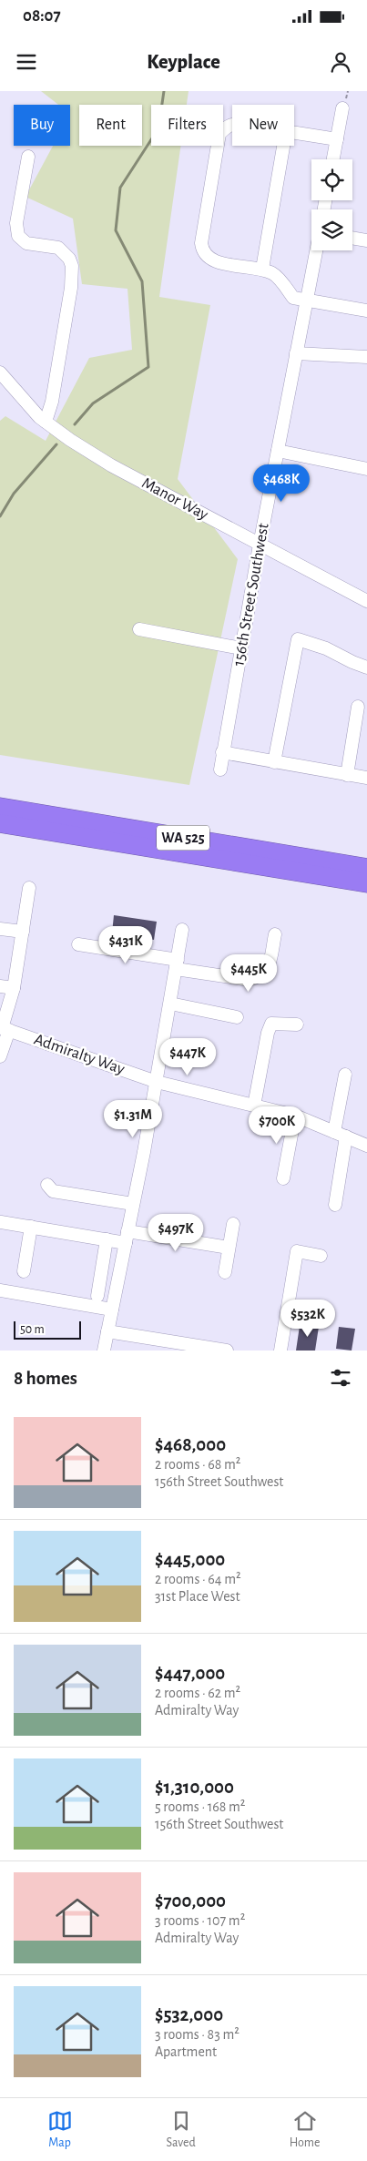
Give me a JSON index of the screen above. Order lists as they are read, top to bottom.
{
  "streets": {
    "highway": ["WA 525"],
    "street": ["Manor Way", "156th Street Southwest", "Admiralty Way"]
  },
  "crossings": [
    ["Manor Way", "156th Street Southwest"]
  ],
  "scale_bar": "50 m",
  "page": {
    "status": "08:07",
    "header": "Keyplace",
    "chip": [
      "Buy",
      "Rent",
      "Filters",
      "New"
    ],
    "price": [
      "$468K",
      "$431K",
      "$445K",
      "$447K",
      "$1.31M",
      "$700K",
      "$497K",
      "$532K"
    ],
    "scale": "50 m",
    "heading": "8 homes",
    "list": [
      {
        "name": "$468,000",
        "note": "2 rooms · 68 m² · 156th Street Southwest"
      },
      {
        "name": "$445,000",
        "note": "2 rooms · 64 m² · 31st Place West"
      },
      {
        "name": "$447,000",
        "note": "2 rooms · 62 m² · Admiralty Way"
      },
      {
        "name": "$1,310,000",
        "note": "5 rooms · 168 m² · 156th Street Southwest"
      },
      {
        "name": "$700,000",
        "note": "3 rooms · 107 m² · Admiralty Way"
      },
      {
        "name": "$532,000",
        "note": "3 rooms · 83 m² · Apartment"
      }
    ],
    "tabs": ["Map", "Saved", "Home"]
  }
}
